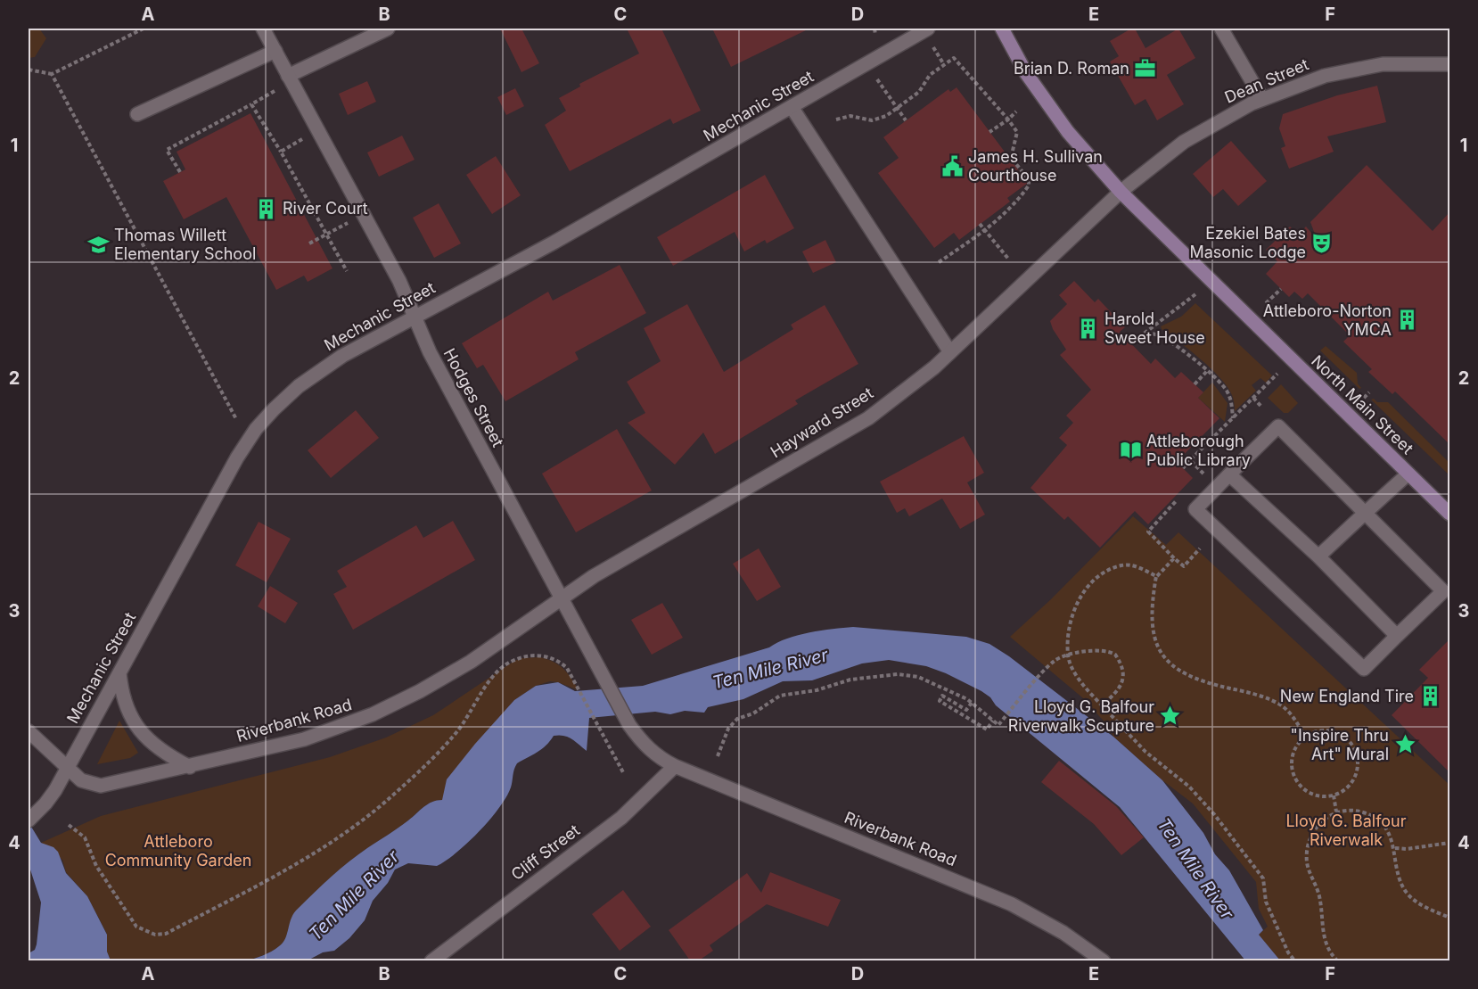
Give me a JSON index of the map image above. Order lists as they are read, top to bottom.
{
  "streets": {
    "main road": ["North Main Street"],
    "street": [
      "Dean Street",
      "Mechanic Street",
      "Hodges Street",
      "Hayward Street",
      "Riverbank Road",
      "Cliff Street"
    ]
  },
  "crossings": [
    ["Dean Street", "North Main Street"],
    ["Dean Street", "Hayward Street"],
    ["Mechanic Street", "Hodges Street"],
    ["Mechanic Street", "Riverbank Road"],
    ["Hodges Street", "Hayward Street"],
    ["Hodges Street", "Riverbank Road"],
    ["Hodges Street", "Cliff Street"],
    ["North Main Street", "Hayward Street"],
    ["Hayward Street", "Riverbank Road"],
    ["Riverbank Road", "Cliff Street"]
  ],
  "water": ["Ten Mile River"],
  "parks": ["Lloyd G. Balfour Riverwalk", "Attleboro Community Garden"],
  "places": {
    "office": ["Brian D. Roman"],
    "public building": ["James H. Sullivan Courthouse"],
    "building": [
      "River Court",
      "Attleboro-Norton YMCA",
      "Harold Sweet House",
      "New England Tire"
    ],
    "theatre": ["Ezekiel Bates Masonic Lodge"],
    "school or university": ["Thomas Willett Elementary School"],
    "library": ["Attleborough Public Library"],
    "place": ["Lloyd G. Balfour Riverwalk Scupture", "\"Inspire Thru Art\" Mural"]
  },
  "grid": {
    "columns": [
      "A",
      "B",
      "C",
      "D",
      "E",
      "F"
    ],
    "rows": [
      "1",
      "2",
      "3",
      "4"
    ]
  }
}
